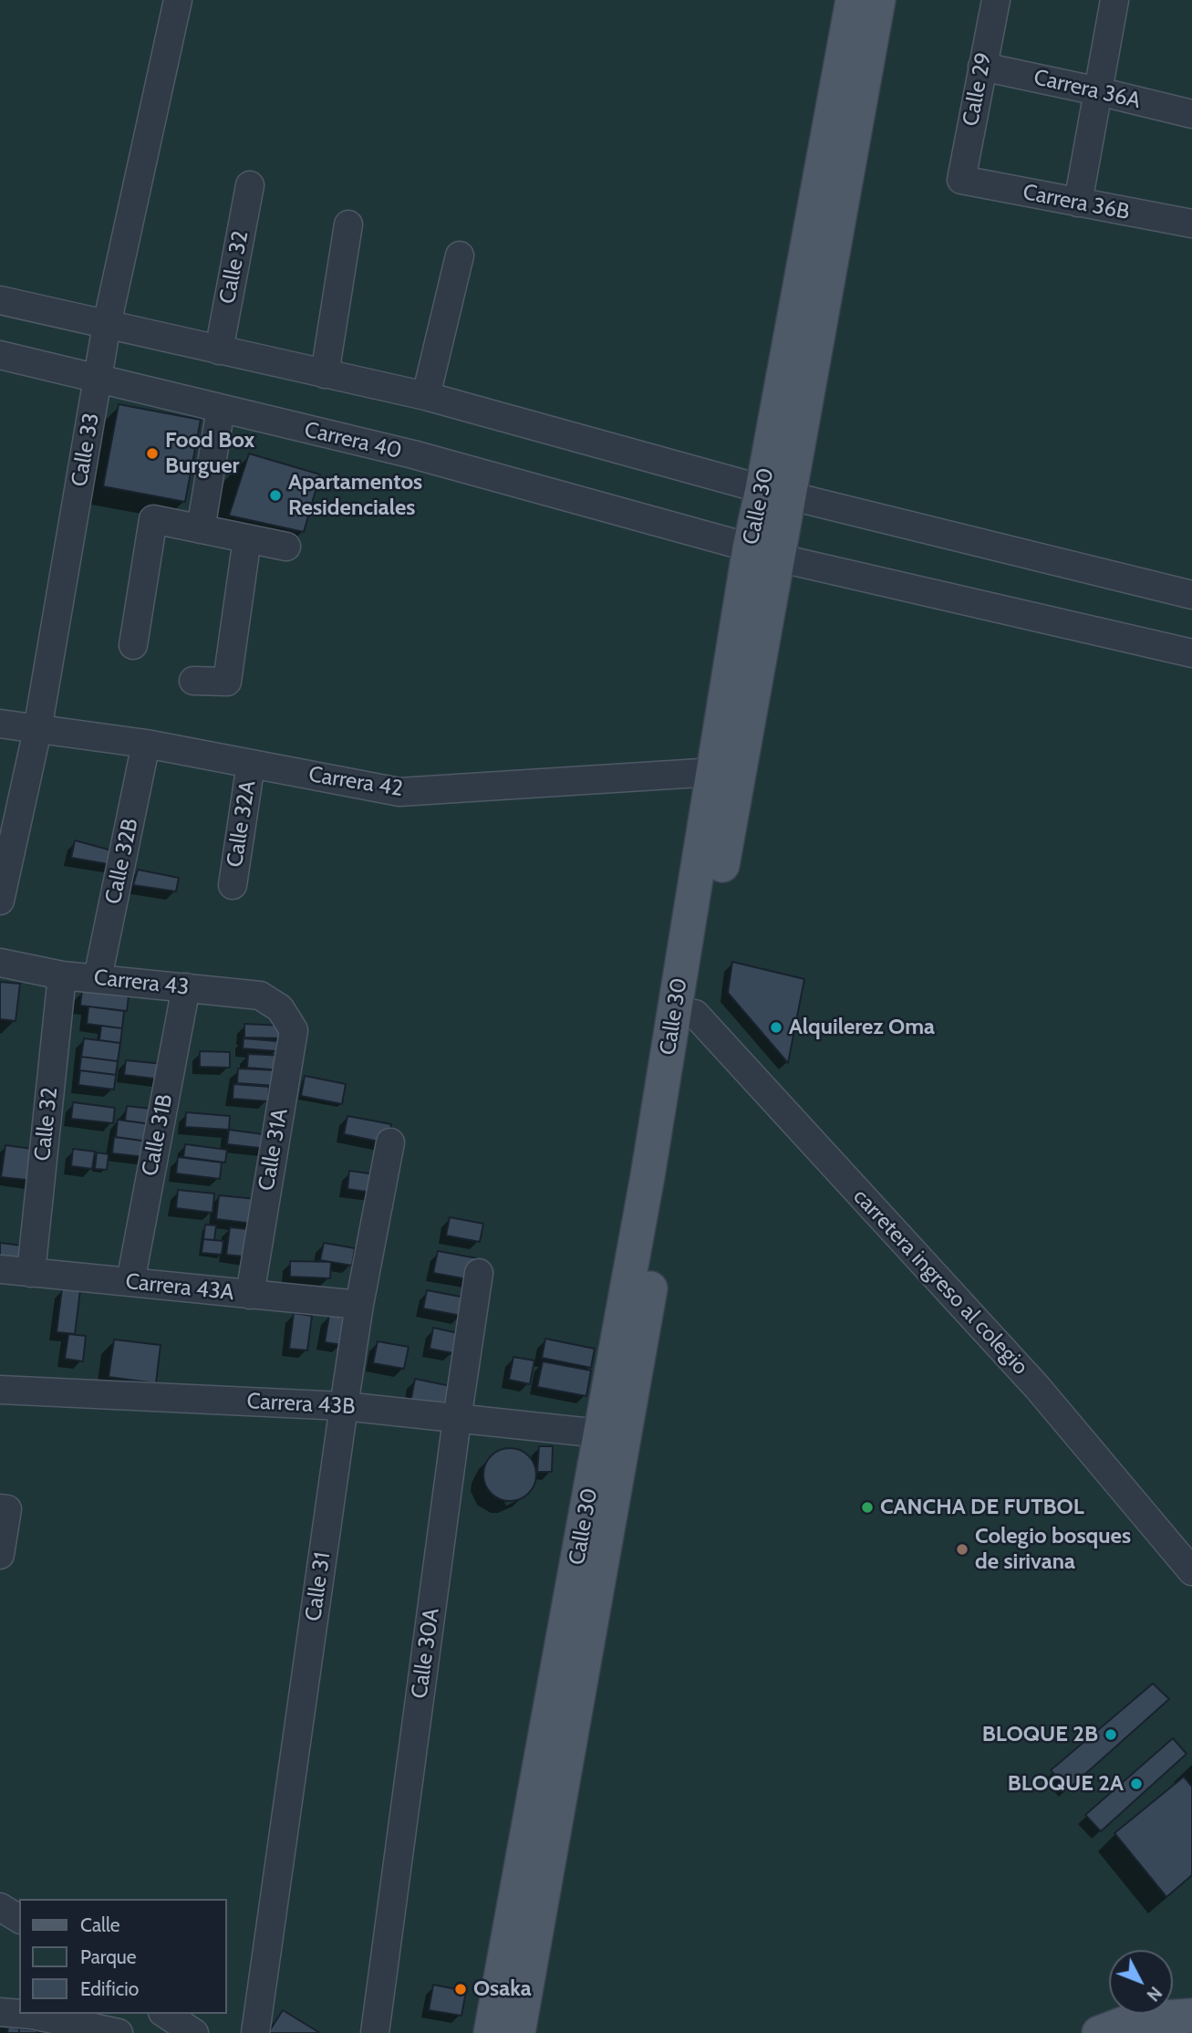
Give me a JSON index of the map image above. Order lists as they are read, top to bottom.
{
  "streets": {
    "main road": ["Calle 30"],
    "street": [
      "Calle 29",
      "Carrera 36A",
      "Carrera 36B",
      "Calle 32",
      "Carrera 40",
      "Calle 33",
      "Carrera 42",
      "Calle 32A",
      "Calle 32B",
      "Carrera 43",
      "Calle 31B",
      "Calle 31A",
      "carretera ingreso al colegio",
      "Carrera 43A",
      "Carrera 43B",
      "Calle 31",
      "Calle 30A"
    ]
  },
  "crossings": [
    ["Calle 29", "Carrera 36A"],
    ["Calle 29", "Carrera 36B"],
    ["Calle 32", "Carrera 43"],
    ["Calle 32", "Carrera 43A"],
    ["Carrera 40", "Calle 33"],
    ["Carrera 40", "Calle 30"],
    ["Calle 33", "Carrera 42"],
    ["Calle 30", "Carrera 42"],
    ["Calle 30", "carretera ingreso al colegio"],
    ["Calle 30", "Carrera 43B"],
    ["Carrera 42", "Calle 32A"],
    ["Carrera 42", "Calle 32B"],
    ["Calle 32B", "Carrera 43"],
    ["Carrera 43", "Calle 31B"],
    ["Carrera 43", "Calle 31A"],
    ["Calle 31B", "Carrera 43A"],
    ["Calle 31A", "Carrera 43A"],
    ["Carrera 43A", "Calle 31"],
    ["Carrera 43B", "Calle 31"],
    ["Carrera 43B", "Calle 30A"]
  ],
  "places": [
    "Food Box Burguer",
    "Apartamentos Residenciales",
    "Alquilerez Oma",
    "CANCHA DE FUTBOL",
    "Colegio bosques de sirivana",
    "BLOQUE 2B",
    "BLOQUE 2A",
    "Osaka"
  ],
  "legend": ["Calle", "Parque", "Edificio"],
  "north": "bottom right"
}
